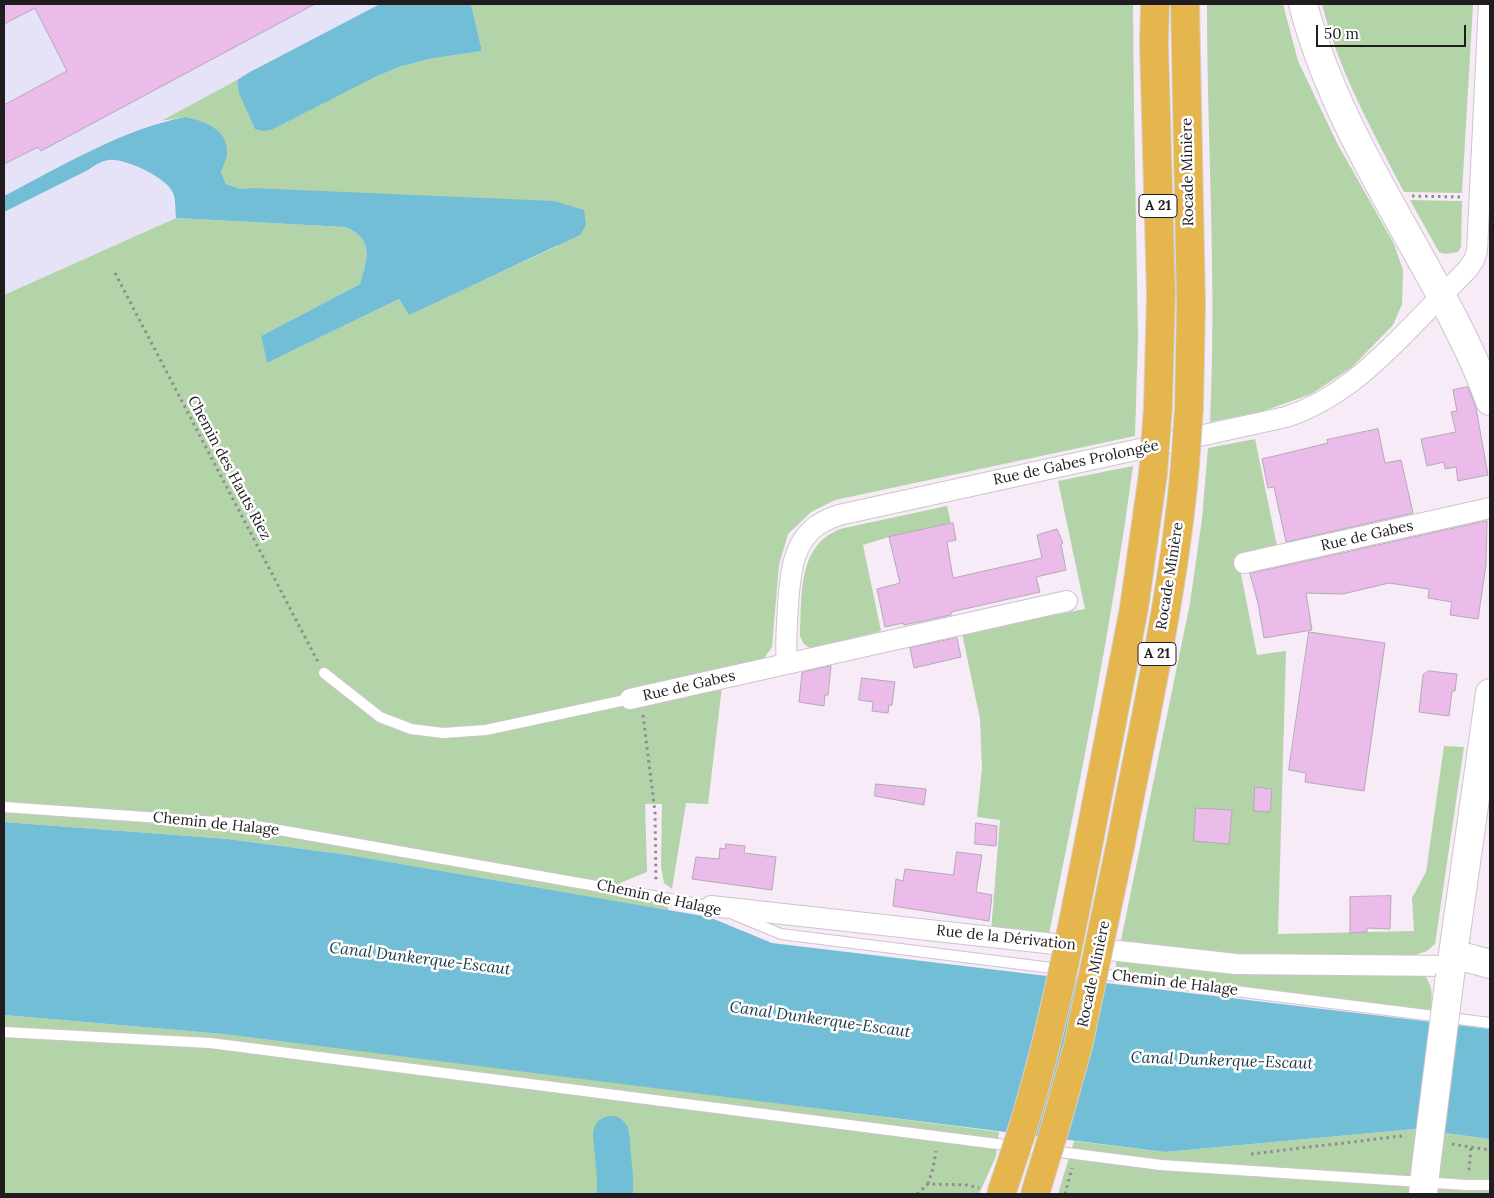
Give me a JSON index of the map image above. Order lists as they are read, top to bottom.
{
  "streets": {
    "highway": ["Rocade Minière", "A 21"],
    "street": ["Rue de Gabes Prolongée", "Rue de Gabes", "Rue de la Dérivation"],
    "lane": ["Chemin de Halage"],
    "path": ["Chemin des Hauts Riez"]
  },
  "crossings": [
    ["Rue de Gabes Prolongée", "Rue de Gabes"],
    ["Chemin des Hauts Riez", "Rue de Gabes"],
    ["Chemin de Halage", "Rue de la Dérivation"]
  ],
  "water": ["Canal Dunkerque-Escaut"],
  "scale_bar": "50 m"
}
